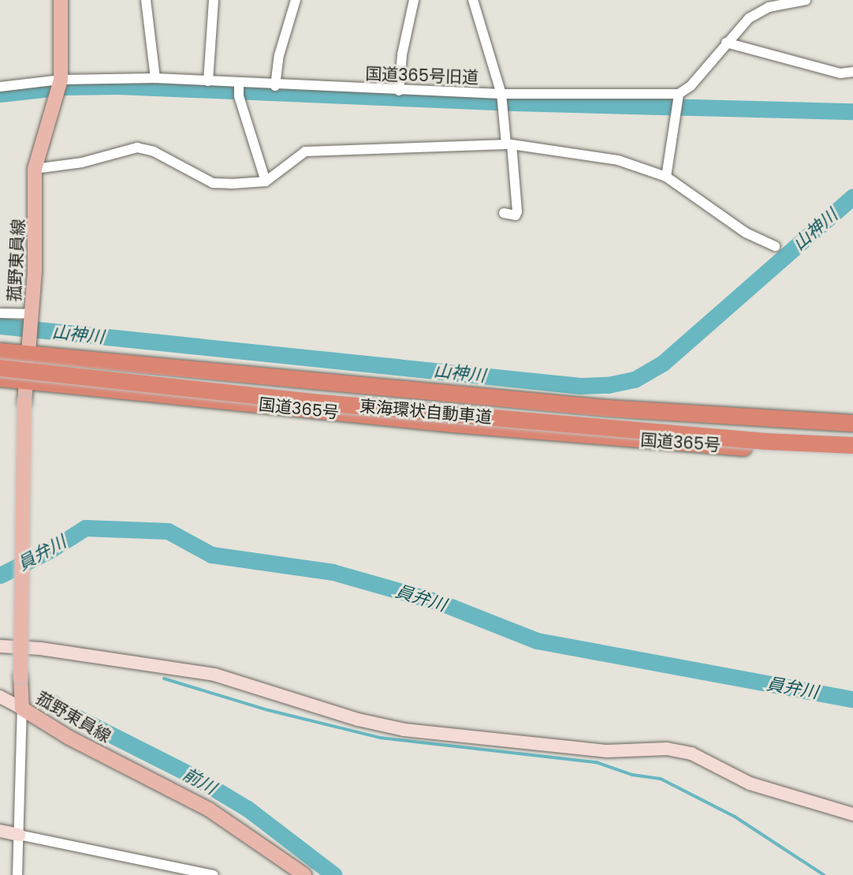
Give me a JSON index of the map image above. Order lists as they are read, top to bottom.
{
  "streets": {
    "highway": ["国道365号", "東海環状自動車道"],
    "main road": ["菰野東員線"],
    "street": ["国道365号旧道"]
  },
  "crossings": [
    ["国道365号旧道", "菰野東員線"],
    ["菰野東員線", "国道365号"]
  ],
  "water": ["山神川", "員弁川", "前川"]
}
